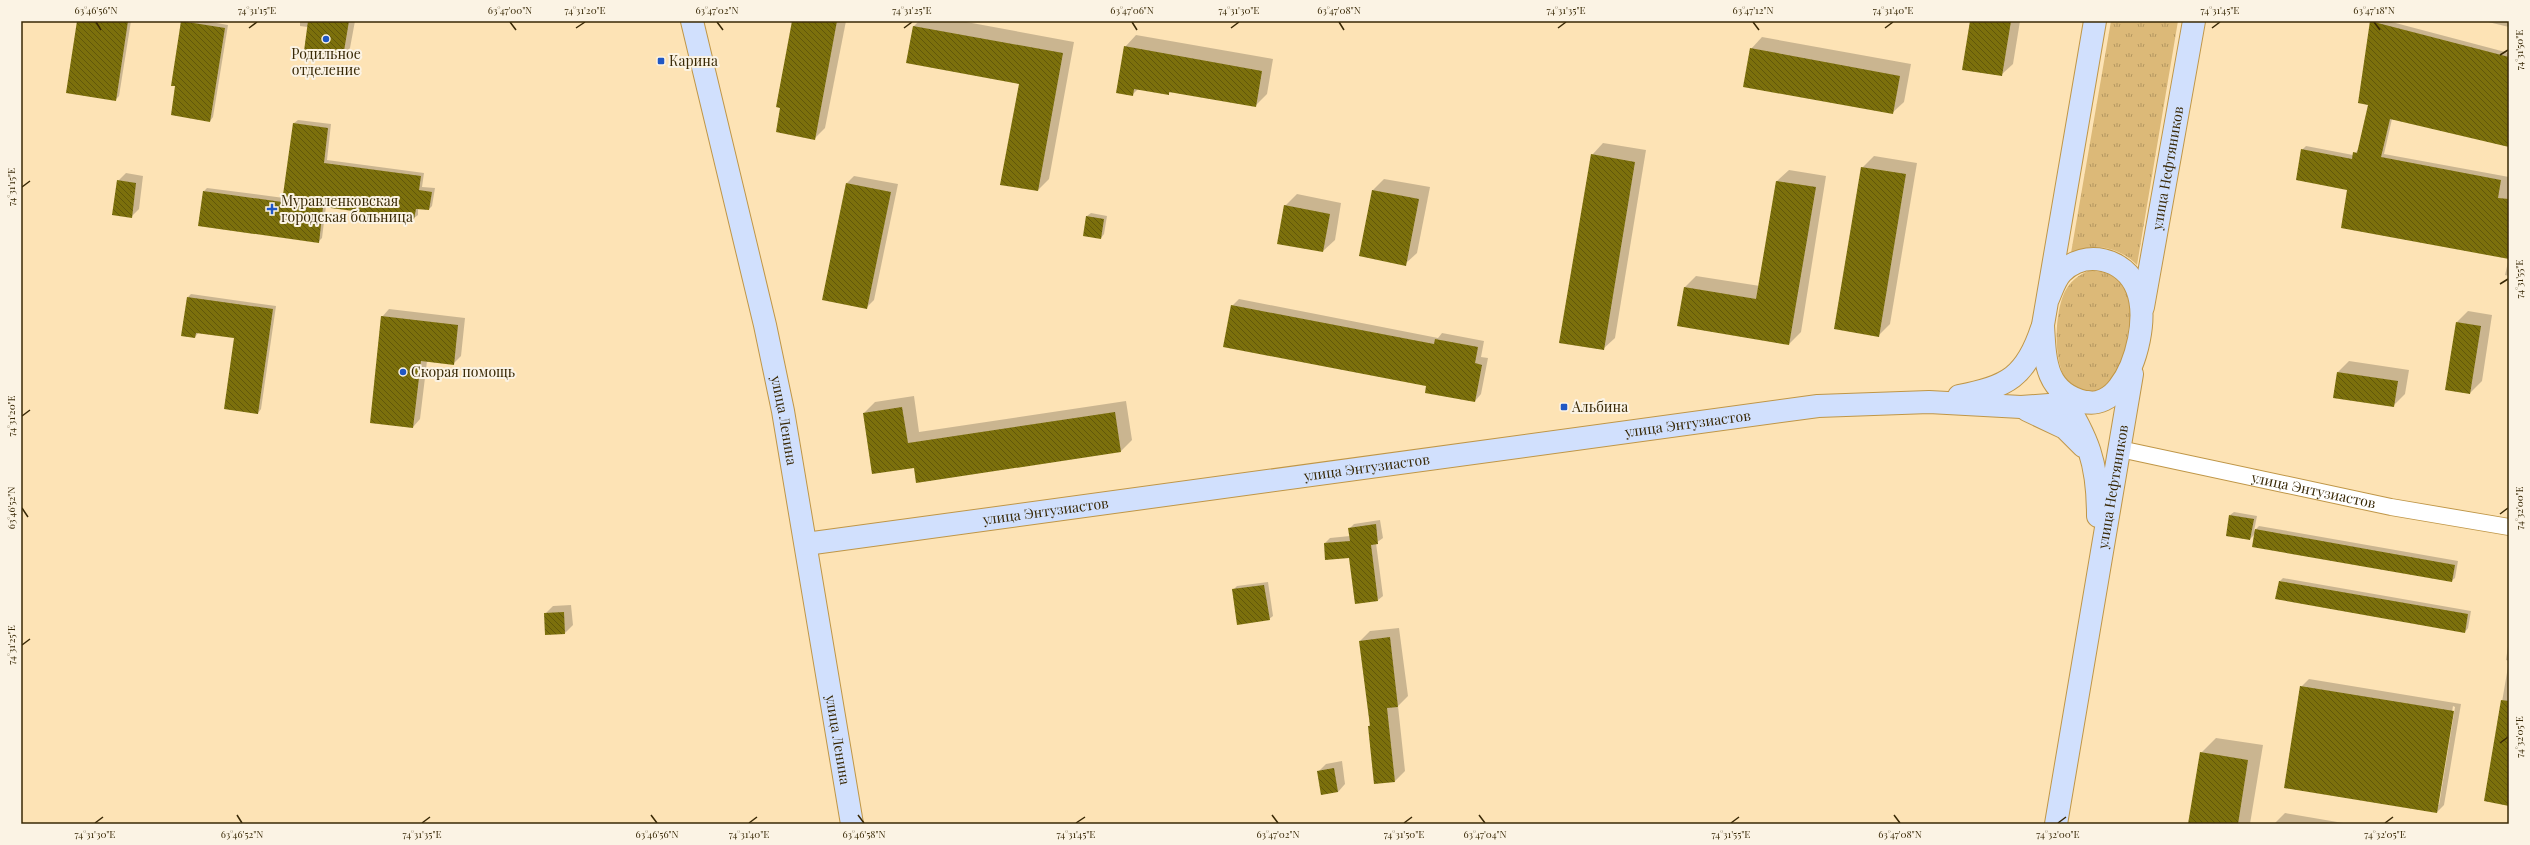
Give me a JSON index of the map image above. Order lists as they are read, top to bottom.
{
  "streets": {
    "main road": ["улица Нефтяников", "улица Ленина", "улица Энтузиастов"]
  },
  "crossings": [
    ["улица Нефтяников", "улица Энтузиастов"],
    ["улица Ленина", "улица Энтузиастов"]
  ],
  "places": {
    "other": ["Родильное отделение", "Скорая помощь"],
    "transit": ["Карина", "Альбина"],
    "health": ["Муравленковская городская больница"]
  },
  "coordinates": [
    "63°46'56\"N",
    "74°31'15\"E",
    "63°47'00\"N",
    "74°31'20\"E",
    "63°47'02\"N",
    "74°31'25\"E",
    "63°47'06\"N",
    "74°31'30\"E",
    "63°47'08\"N",
    "74°31'35\"E",
    "63°47'12\"N",
    "74°31'40\"E",
    "74°31'45\"E",
    "63°47'18\"N",
    "74°31'50\"E",
    "74°31'55\"E",
    "74°32'00\"E",
    "63°46'52\"N",
    "74°32'05\"E",
    "63°46'58\"N",
    "63°47'04\"N"
  ]
}
